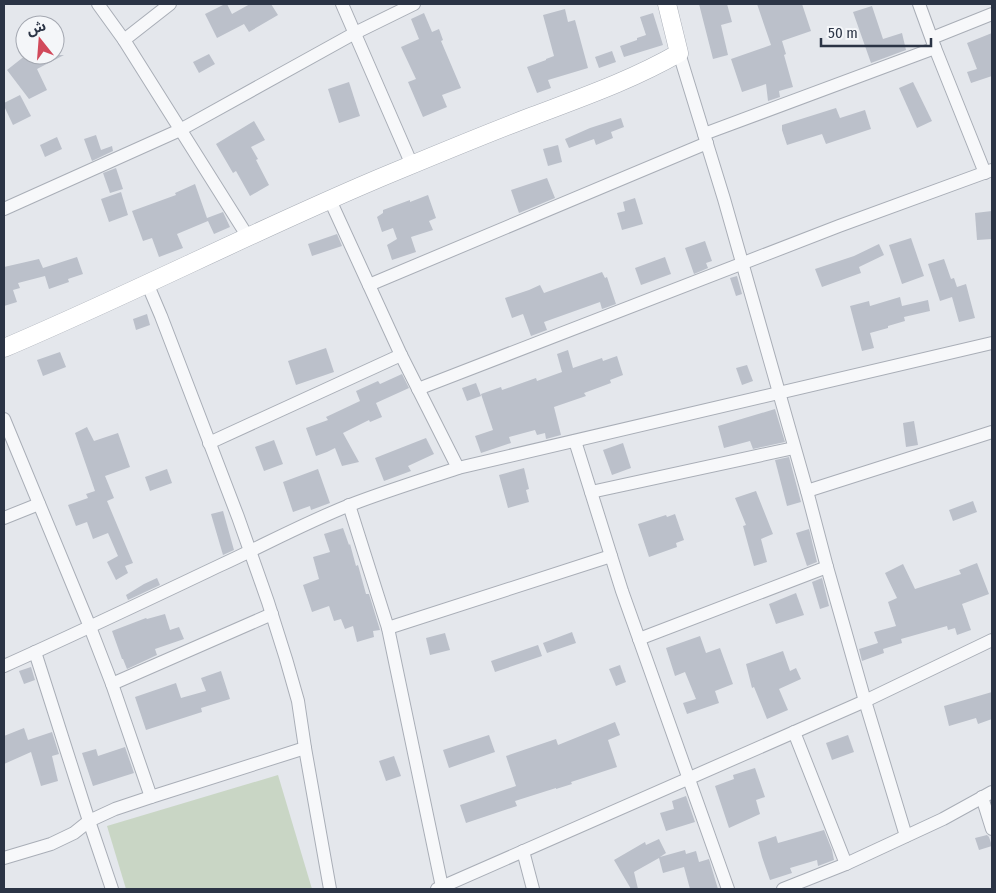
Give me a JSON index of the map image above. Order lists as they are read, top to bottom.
{
  "scale_bar": "50 m",
  "north": "top"
}
